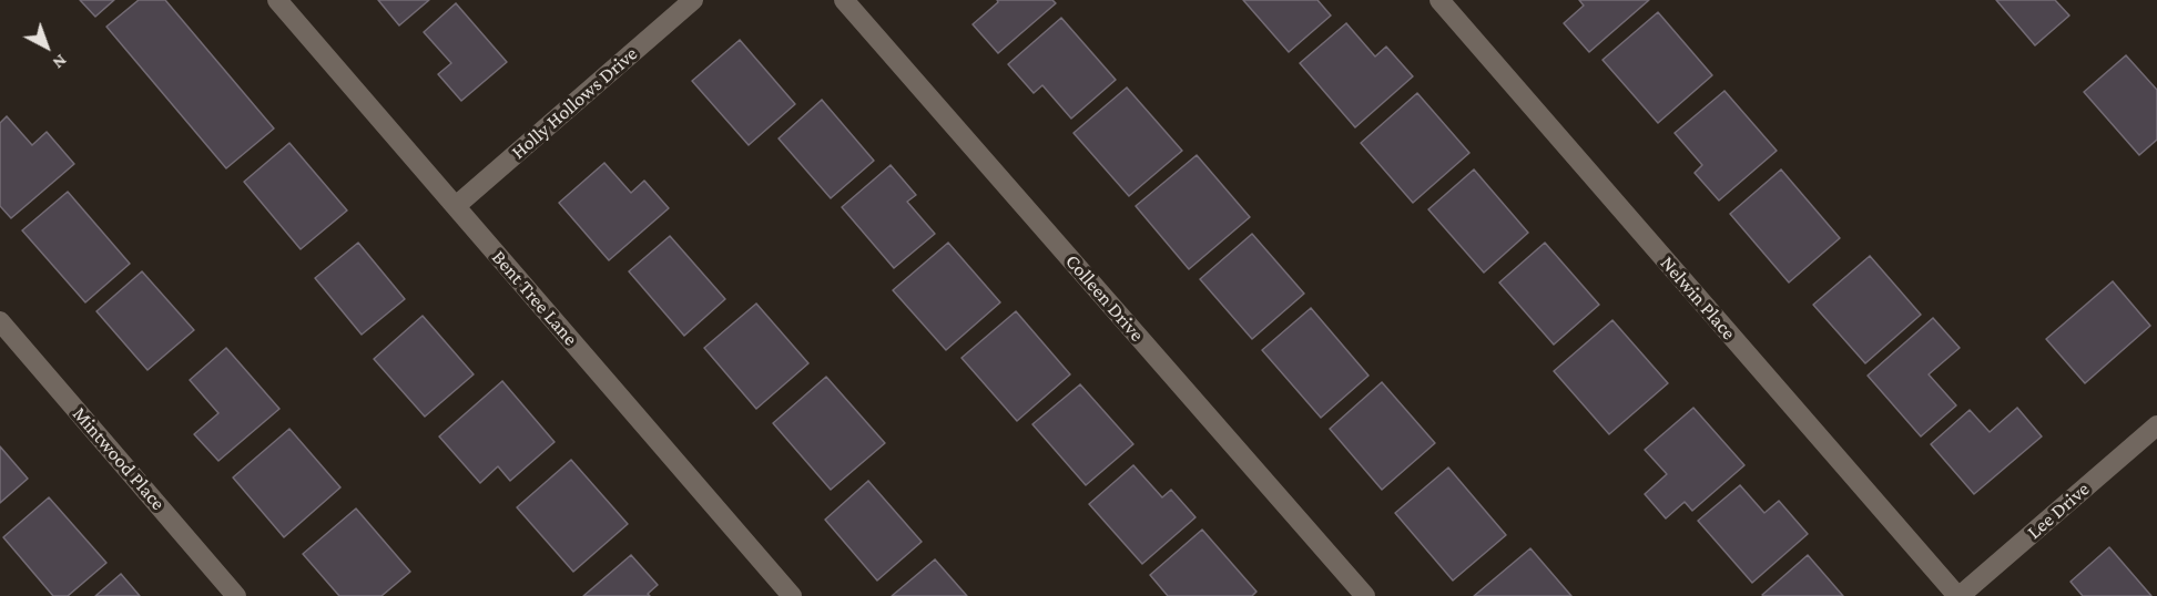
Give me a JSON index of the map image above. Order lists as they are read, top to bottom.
{
  "streets": {
    "street": [
      "Holly Hollows Drive",
      "Bent Tree Lane",
      "Colleen Drive",
      "Nelwin Place",
      "Mintwood Place",
      "Lee Drive"
    ]
  },
  "crossings": [
    ["Holly Hollows Drive", "Bent Tree Lane"],
    ["Nelwin Place", "Lee Drive"]
  ],
  "north": "bottom right"
}
